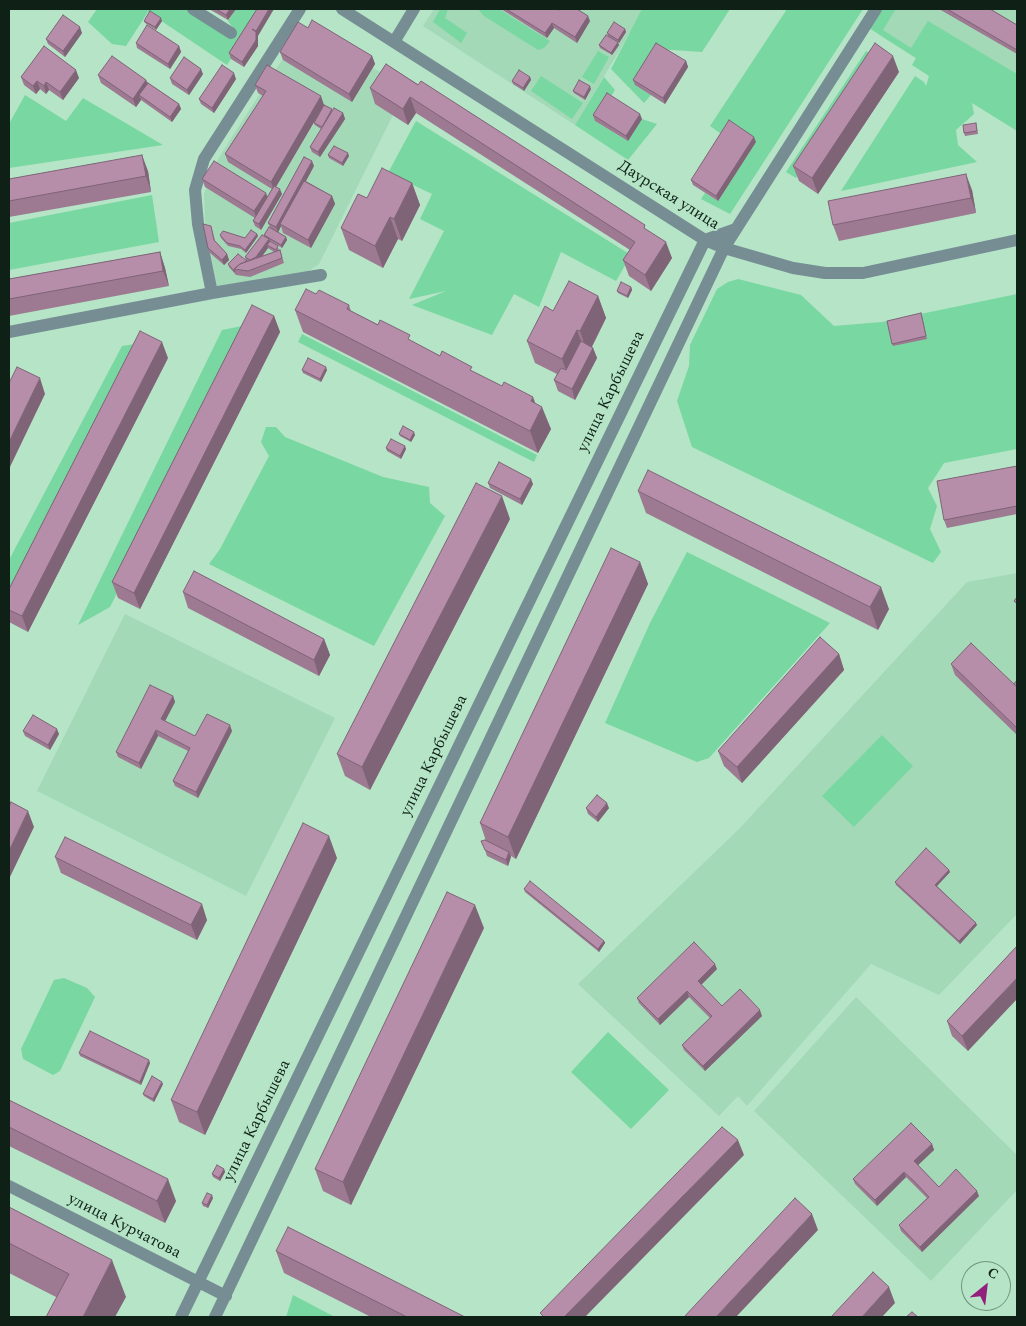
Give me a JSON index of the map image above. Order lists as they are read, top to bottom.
{
  "streets": {
    "street": ["Даурская улица", "улица Карбышева", "улица Курчатова"]
  },
  "crossings": [
    ["Даурская улица", "улица Карбышева"],
    ["улица Карбышева", "улица Курчатова"]
  ],
  "north": "top right"
}
